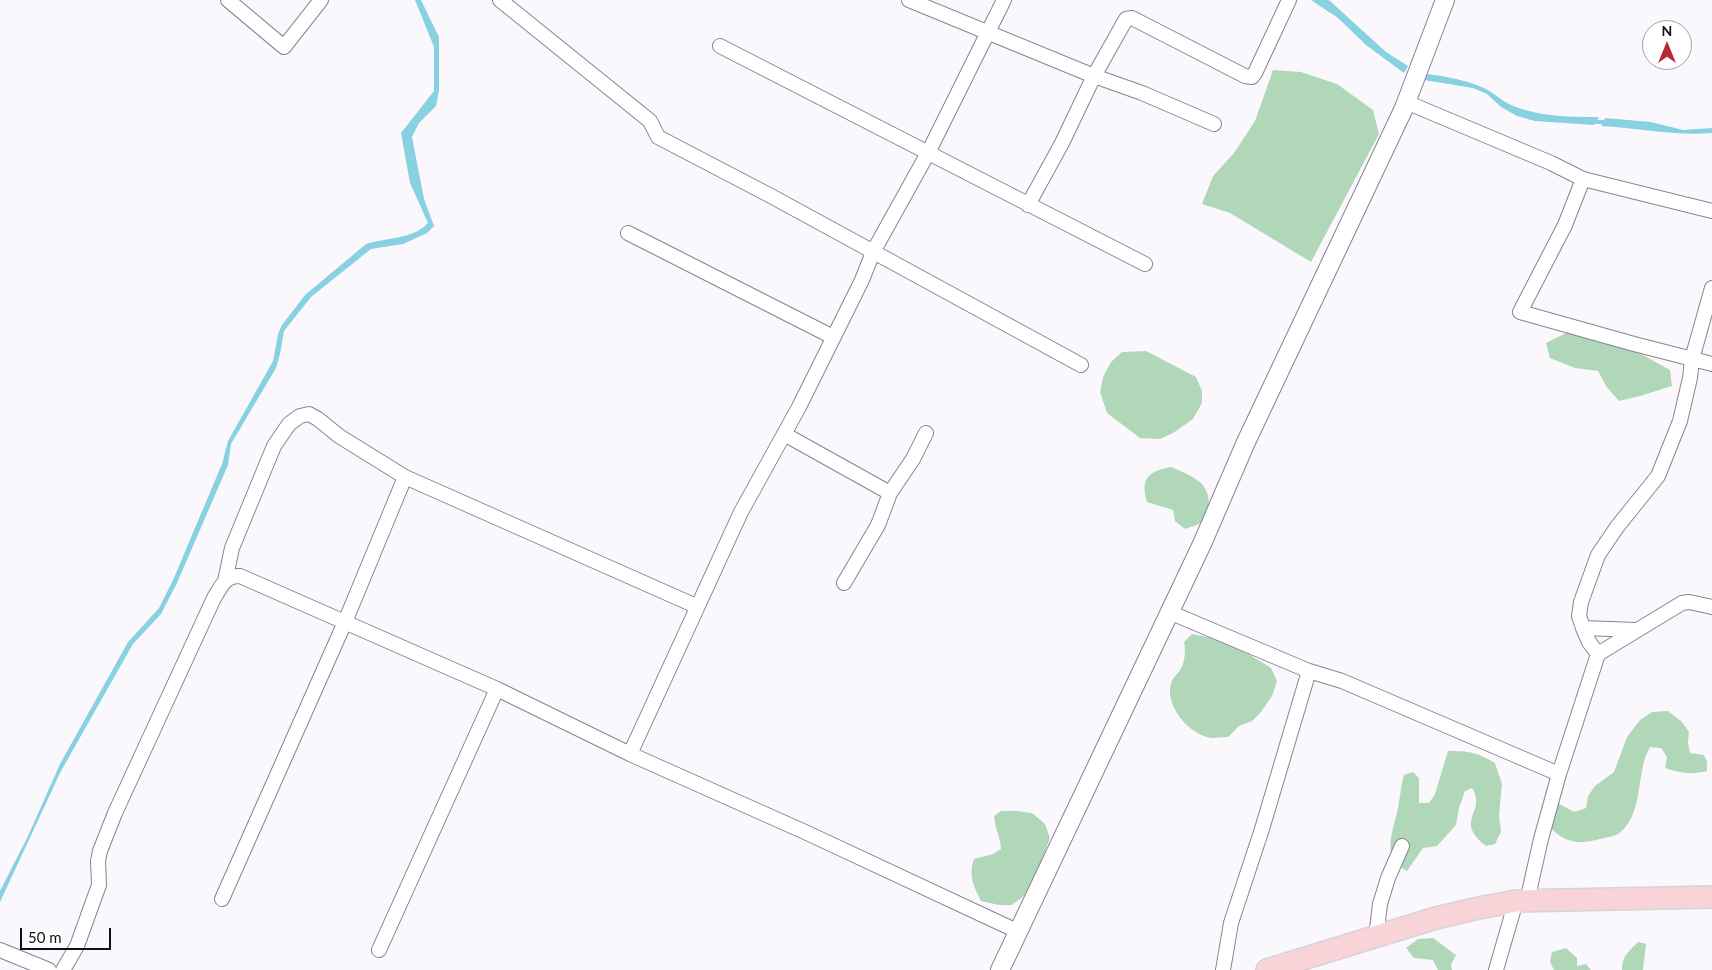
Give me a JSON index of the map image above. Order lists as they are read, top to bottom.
{
  "scale_bar": "50 m",
  "north": "top"
}
